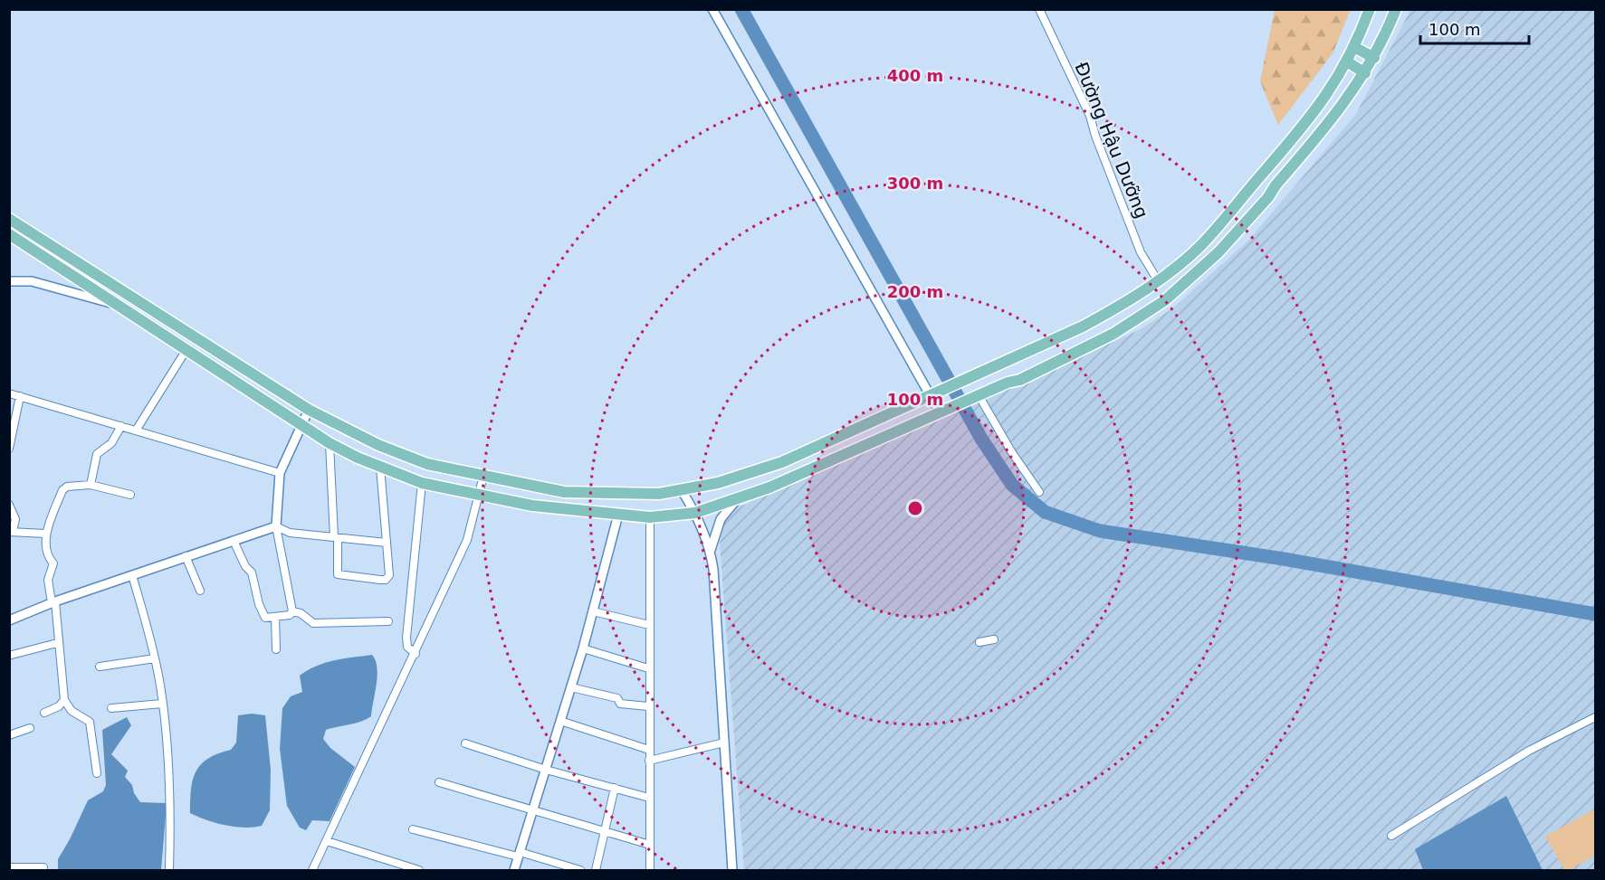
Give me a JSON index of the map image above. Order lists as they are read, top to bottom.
{
  "streets": {
    "street": ["Đường Hậu Dưỡng"]
  },
  "scale_bar": "100 m",
  "rings": [
    "400 m",
    "300 m",
    "200 m",
    "100 m"
  ]
}
